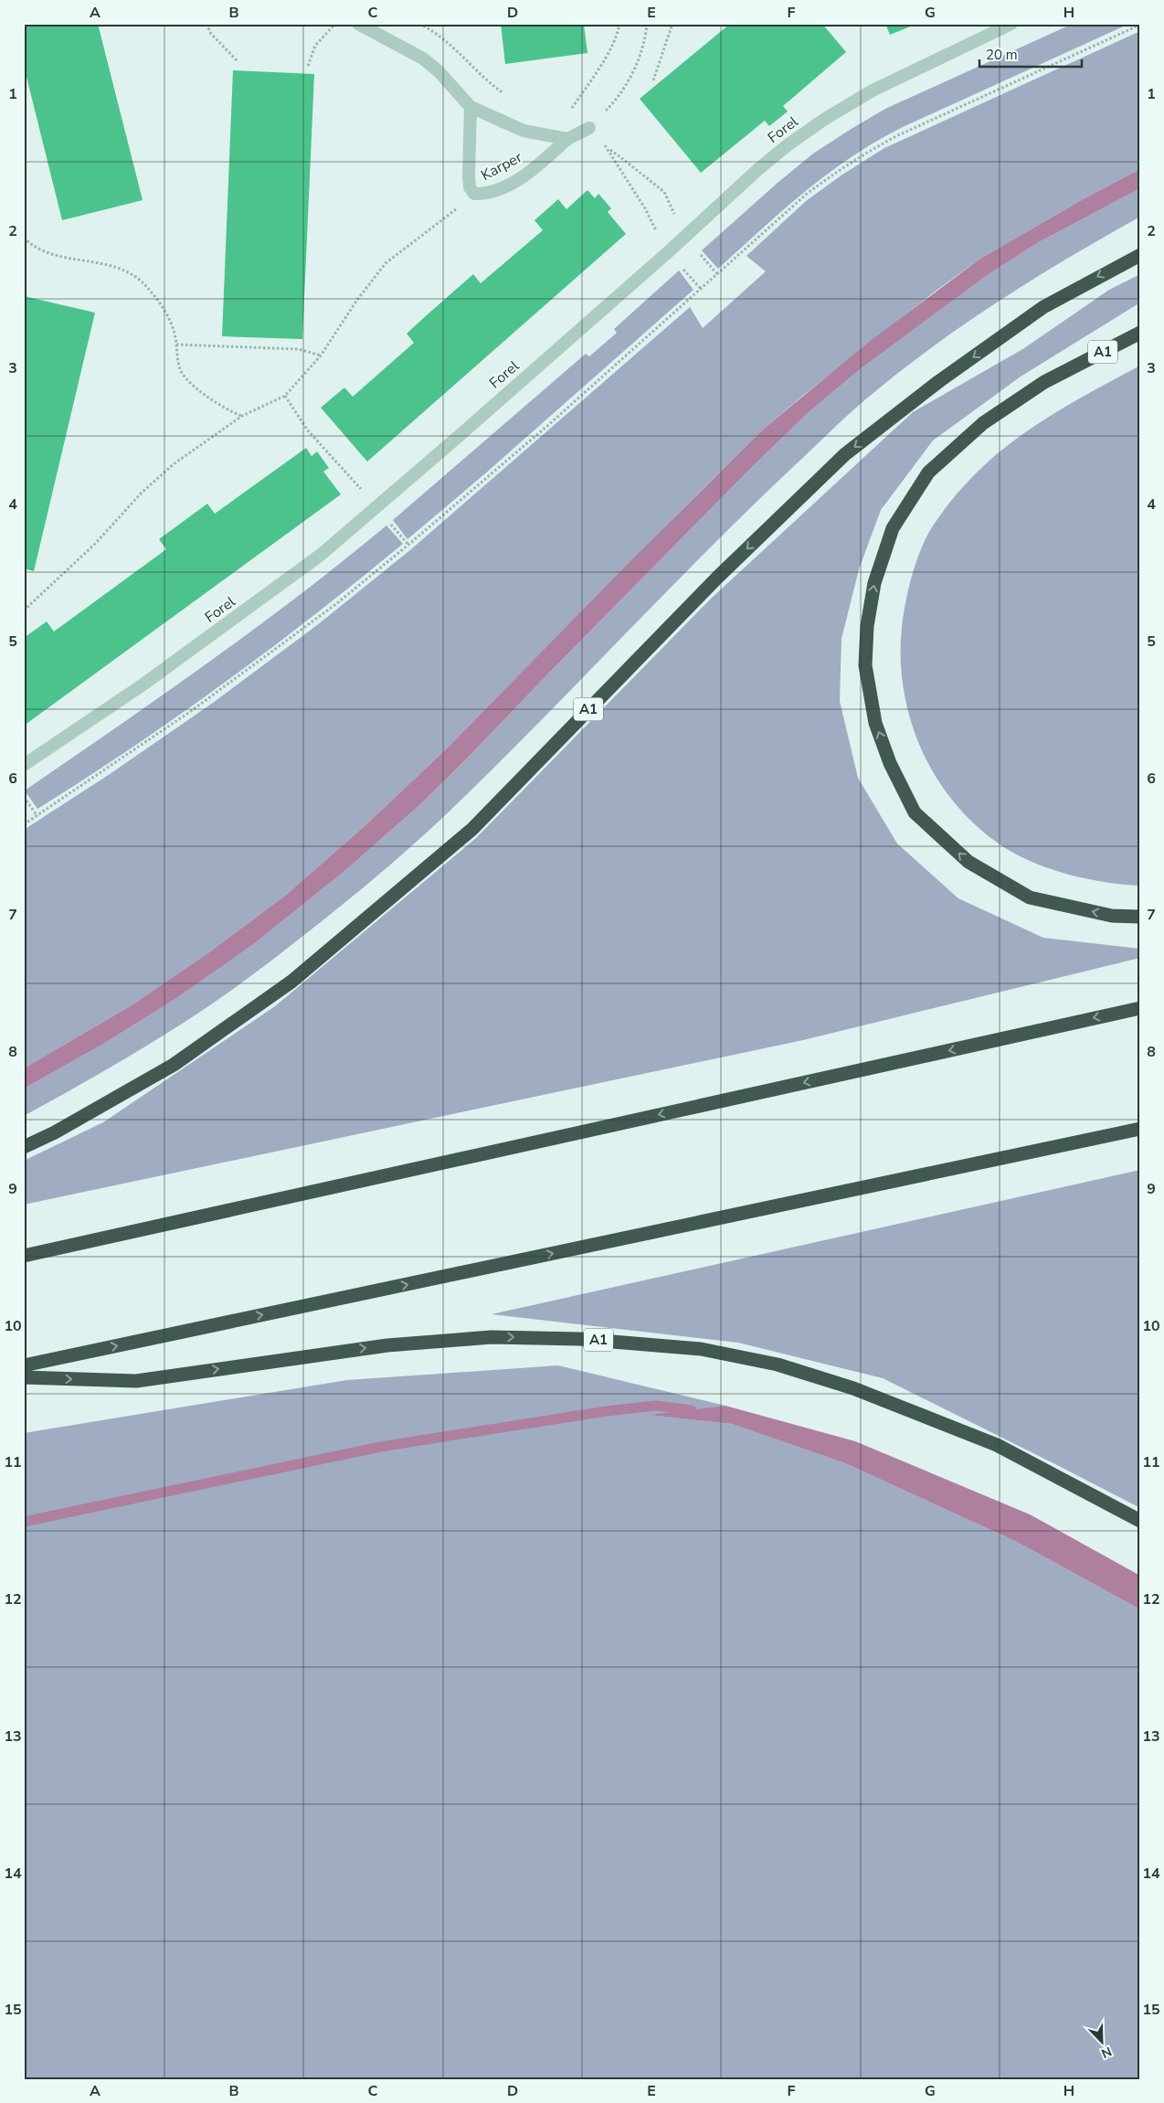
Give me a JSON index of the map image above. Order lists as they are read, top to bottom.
{
  "streets": {
    "highway": ["A1"],
    "street": ["Forel", "Karper"]
  },
  "scale_bar": "20 m",
  "north": "bottom right",
  "grid": {
    "columns": [
      "A",
      "B",
      "C",
      "D",
      "E",
      "F",
      "G",
      "H"
    ],
    "rows": [
      "1",
      "2",
      "3",
      "4",
      "5",
      "6",
      "7",
      "8",
      "9",
      "10",
      "11",
      "12",
      "13",
      "14",
      "15"
    ]
  }
}
